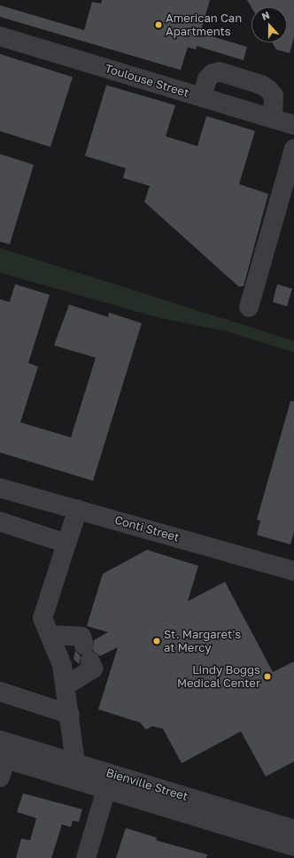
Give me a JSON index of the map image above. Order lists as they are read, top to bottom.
{
  "streets": {
    "street": ["Toulouse Street", "Conti Street", "Bienville Street"]
  },
  "places": ["American Can Apartments", "St. Margaret's at Mercy", "Lindy Boggs Medical Center"],
  "north": "top"
}
